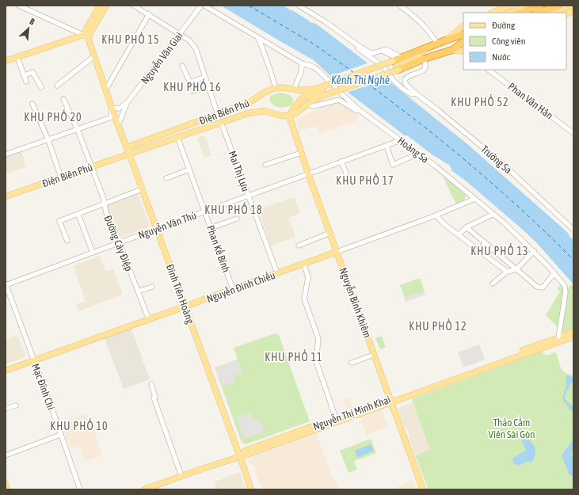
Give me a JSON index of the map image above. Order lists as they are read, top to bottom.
{
  "streets": {
    "main road": [
      "Ðiện Biên Phủ",
      "Điện Biên Phủ",
      "Nguyễn Đình Chiểu",
      "Đinh Tiên Hoàng",
      "Nguyễn Bỉnh Khiêm",
      "Nguyễn Thị Minh Khai"
    ],
    "street": [
      "Nguyễn Văn Giai",
      "Phan Văn Hân",
      "Hoàng Sa",
      "Trường Sa",
      "Mai Thị Lựu",
      "Nguyễn Văn Thủ",
      "Đường Cây Điệp",
      "Phan Kế Bính",
      "Mạc Đĩnh Chi"
    ]
  },
  "crossings": [
    ["Nguyễn Văn Giai", "Đinh Tiên Hoàng"],
    ["Ðiện Biên Phủ", "Mai Thị Lựu"],
    ["Ðiện Biên Phủ", "Điện Biên Phủ"],
    ["Ðiện Biên Phủ", "Phan Kế Bính"],
    ["Ðiện Biên Phủ", "Đinh Tiên Hoàng"],
    ["Ðiện Biên Phủ", "Nguyễn Bỉnh Khiêm"],
    ["Hoàng Sa", "Nguyễn Văn Thủ"],
    ["Hoàng Sa", "Nguyễn Đình Chiểu"],
    ["Hoàng Sa", "Nguyễn Thị Minh Khai"],
    ["Mai Thị Lựu", "Nguyễn Văn Thủ"],
    ["Mai Thị Lựu", "Nguyễn Đình Chiểu"],
    ["Điện Biên Phủ", "Đường Cây Điệp"],
    ["Điện Biên Phủ", "Đinh Tiên Hoàng"],
    ["Nguyễn Văn Thủ", "Đường Cây Điệp"],
    ["Nguyễn Văn Thủ", "Phan Kế Bính"],
    ["Nguyễn Văn Thủ", "Đinh Tiên Hoàng"],
    ["Nguyễn Văn Thủ", "Nguyễn Bỉnh Khiêm"],
    ["Nguyễn Văn Thủ", "Mạc Đĩnh Chi"],
    ["Đường Cây Điệp", "Nguyễn Đình Chiểu"],
    ["Đường Cây Điệp", "Đinh Tiên Hoàng"],
    ["Phan Kế Bính", "Nguyễn Đình Chiểu"],
    ["Nguyễn Đình Chiểu", "Đinh Tiên Hoàng"],
    ["Nguyễn Đình Chiểu", "Nguyễn Bỉnh Khiêm"],
    ["Nguyễn Đình Chiểu", "Mạc Đĩnh Chi"],
    ["Đinh Tiên Hoàng", "Nguyễn Thị Minh Khai"],
    ["Nguyễn Bỉnh Khiêm", "Nguyễn Thị Minh Khai"]
  ],
  "districts": [
    "KHU PHỐ 15",
    "KHU PHỐ 16",
    "KHU PHỐ 52",
    "KHU PHỐ 20",
    "KHU PHỐ 17",
    "KHU PHỐ 18",
    "KHU PHỐ 13",
    "KHU PHỐ 12",
    "KHU PHỐ 11",
    "KHU PHỐ 10"
  ],
  "water": ["Kênh Thị Nghè"],
  "parks": ["Thảo Cầm Viên Sài Gòn"],
  "legend": ["Đường", "Công viên", "Nước"],
  "north": "top right"
}
